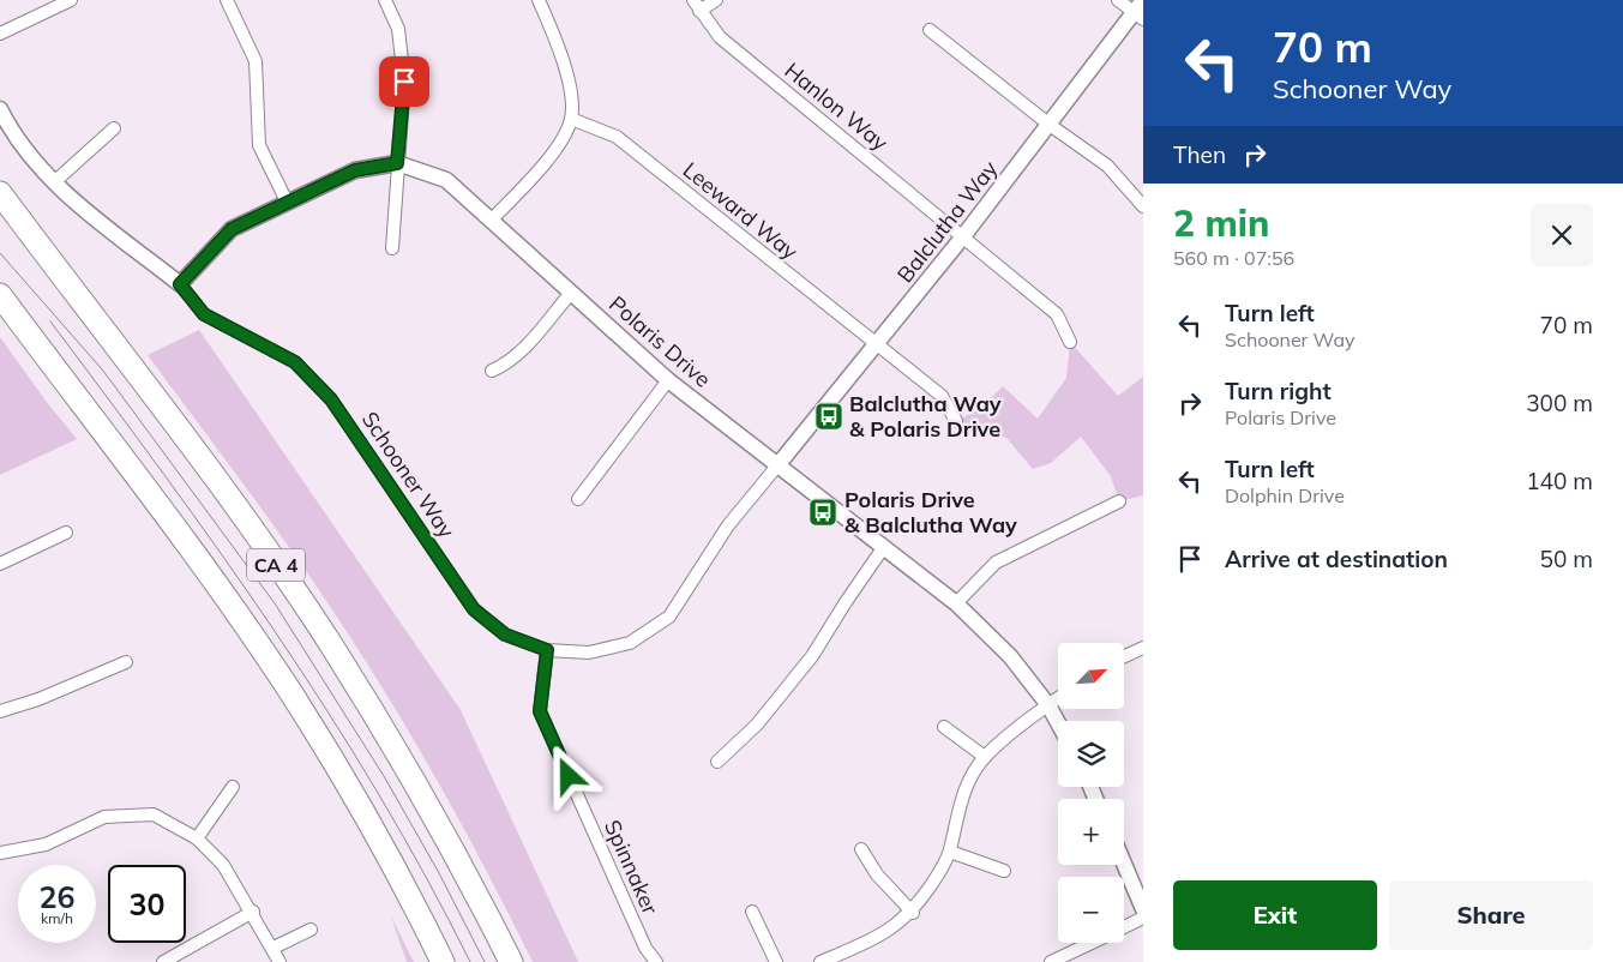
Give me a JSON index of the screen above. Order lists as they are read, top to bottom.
{
  "streets": {
    "highway": ["CA 4"],
    "street": [
      "Hanlon Way",
      "Leeward Way",
      "Balclutha Way",
      "Polaris Drive",
      "Schooner Way",
      "Spinnaker"
    ]
  },
  "crossings": [
    ["Hanlon Way", "Balclutha Way"],
    ["Leeward Way", "Balclutha Way"],
    ["Balclutha Way", "Polaris Drive"],
    ["Balclutha Way", "Schooner Way"],
    ["Polaris Drive", "Schooner Way"],
    ["Schooner Way", "Spinnaker"]
  ],
  "places": {
    "bus stop": ["Balclutha Way & Polaris Drive", "Polaris Drive & Balclutha Way"]
  },
  "north": "top right",
  "page": {
    "turn": ["70 m", "Schooner Way"],
    "then": "Then",
    "heading": ["2 min", "560 m · 07:56"],
    "list": [
      {
        "name": "Turn left",
        "note": "Schooner Way",
        "value": "70 m"
      },
      {
        "name": "Turn right",
        "note": "Polaris Drive",
        "value": "300 m"
      },
      {
        "name": "Turn left",
        "note": "Dolphin Drive",
        "value": "140 m"
      },
      {
        "name": "Arrive at destination",
        "value": "50 m"
      }
    ],
    "map_buttons": ["+", "−"],
    "speed": "26 km/h",
    "limit": "30",
    "buttons": ["Exit", "Share"]
  }
}
